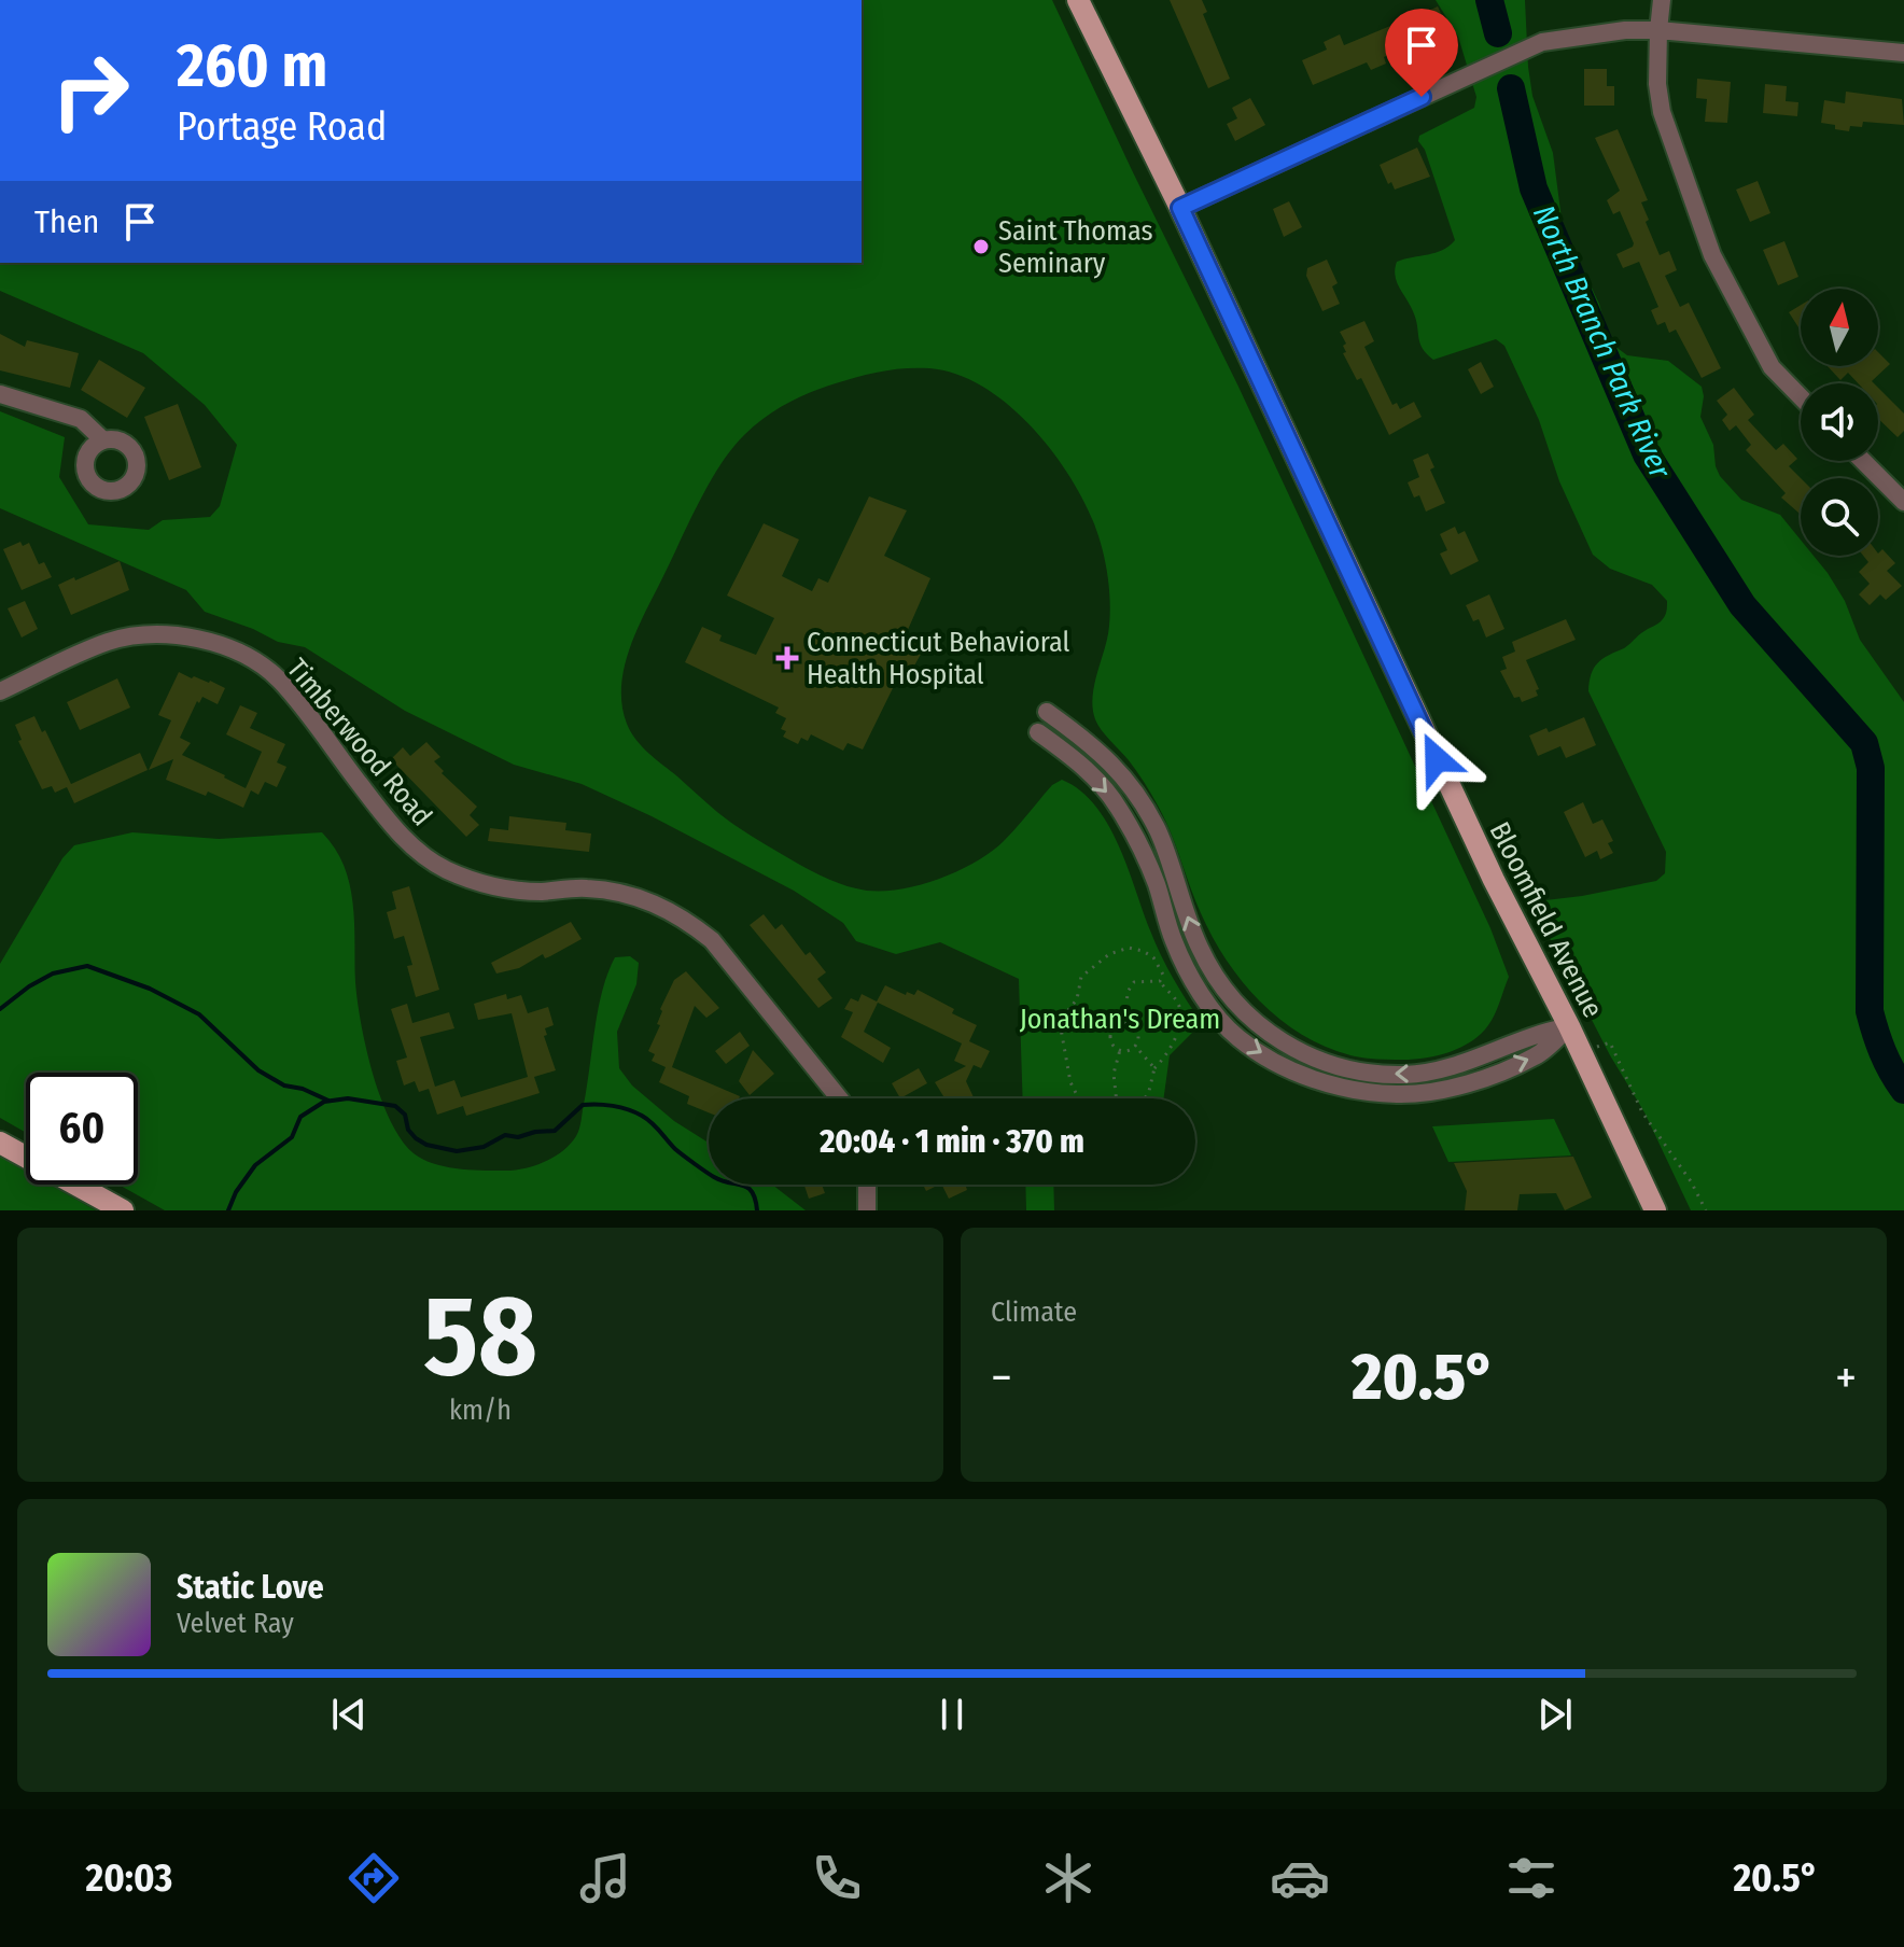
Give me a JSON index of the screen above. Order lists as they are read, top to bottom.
{
  "streets": {
    "main road": ["Bloomfield Avenue"],
    "street": ["Timberwood Road"]
  },
  "water": ["North Branch Park River"],
  "parks": ["Jonathan's Dream"],
  "places": {
    "other": ["Saint Thomas Seminary"],
    "health": ["Connecticut Behavioral Health Hospital"]
  },
  "north": "top",
  "page": {
    "turn": ["260 m", "Portage Road"],
    "then": "Then",
    "limit": "60",
    "trip": "20:04 · 1 min · 370 m",
    "tile": [
      ["58", "km/h"],
      "Climate"
    ],
    "heat": ["−", "20.5°", "+"],
    "song": ["Static Love", "Velvet Ray"],
    "tabs": ["20:03", "20.5°"]
  }
}
